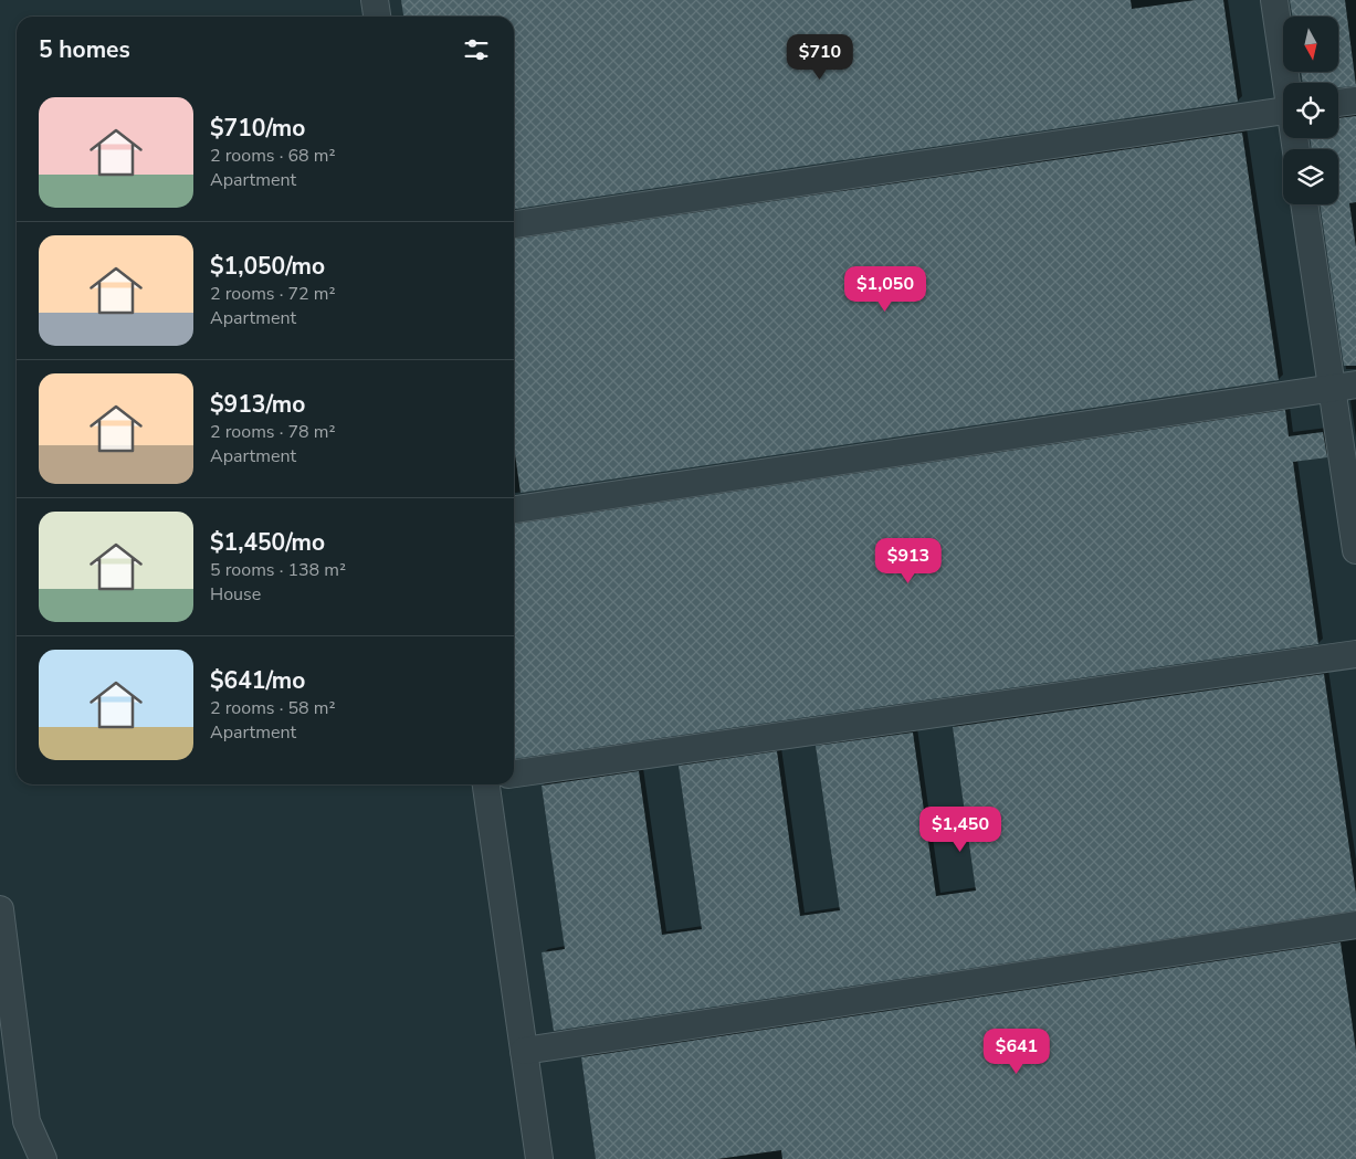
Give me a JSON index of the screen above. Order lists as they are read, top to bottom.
{
  "north": "bottom",
  "page": {
    "heading": "5 homes",
    "price": [
      "$710",
      "$1,050",
      "$913",
      "$1,450",
      "$641"
    ],
    "list": [
      {
        "name": "$710/mo",
        "note": "2 rooms · 68 m² · Apartment"
      },
      {
        "name": "$1,050/mo",
        "note": "2 rooms · 72 m² · Apartment"
      },
      {
        "name": "$913/mo",
        "note": "2 rooms · 78 m² · Apartment"
      },
      {
        "name": "$1,450/mo",
        "note": "5 rooms · 138 m² · House"
      },
      {
        "name": "$641/mo",
        "note": "2 rooms · 58 m² · Apartment"
      }
    ]
  }
}
